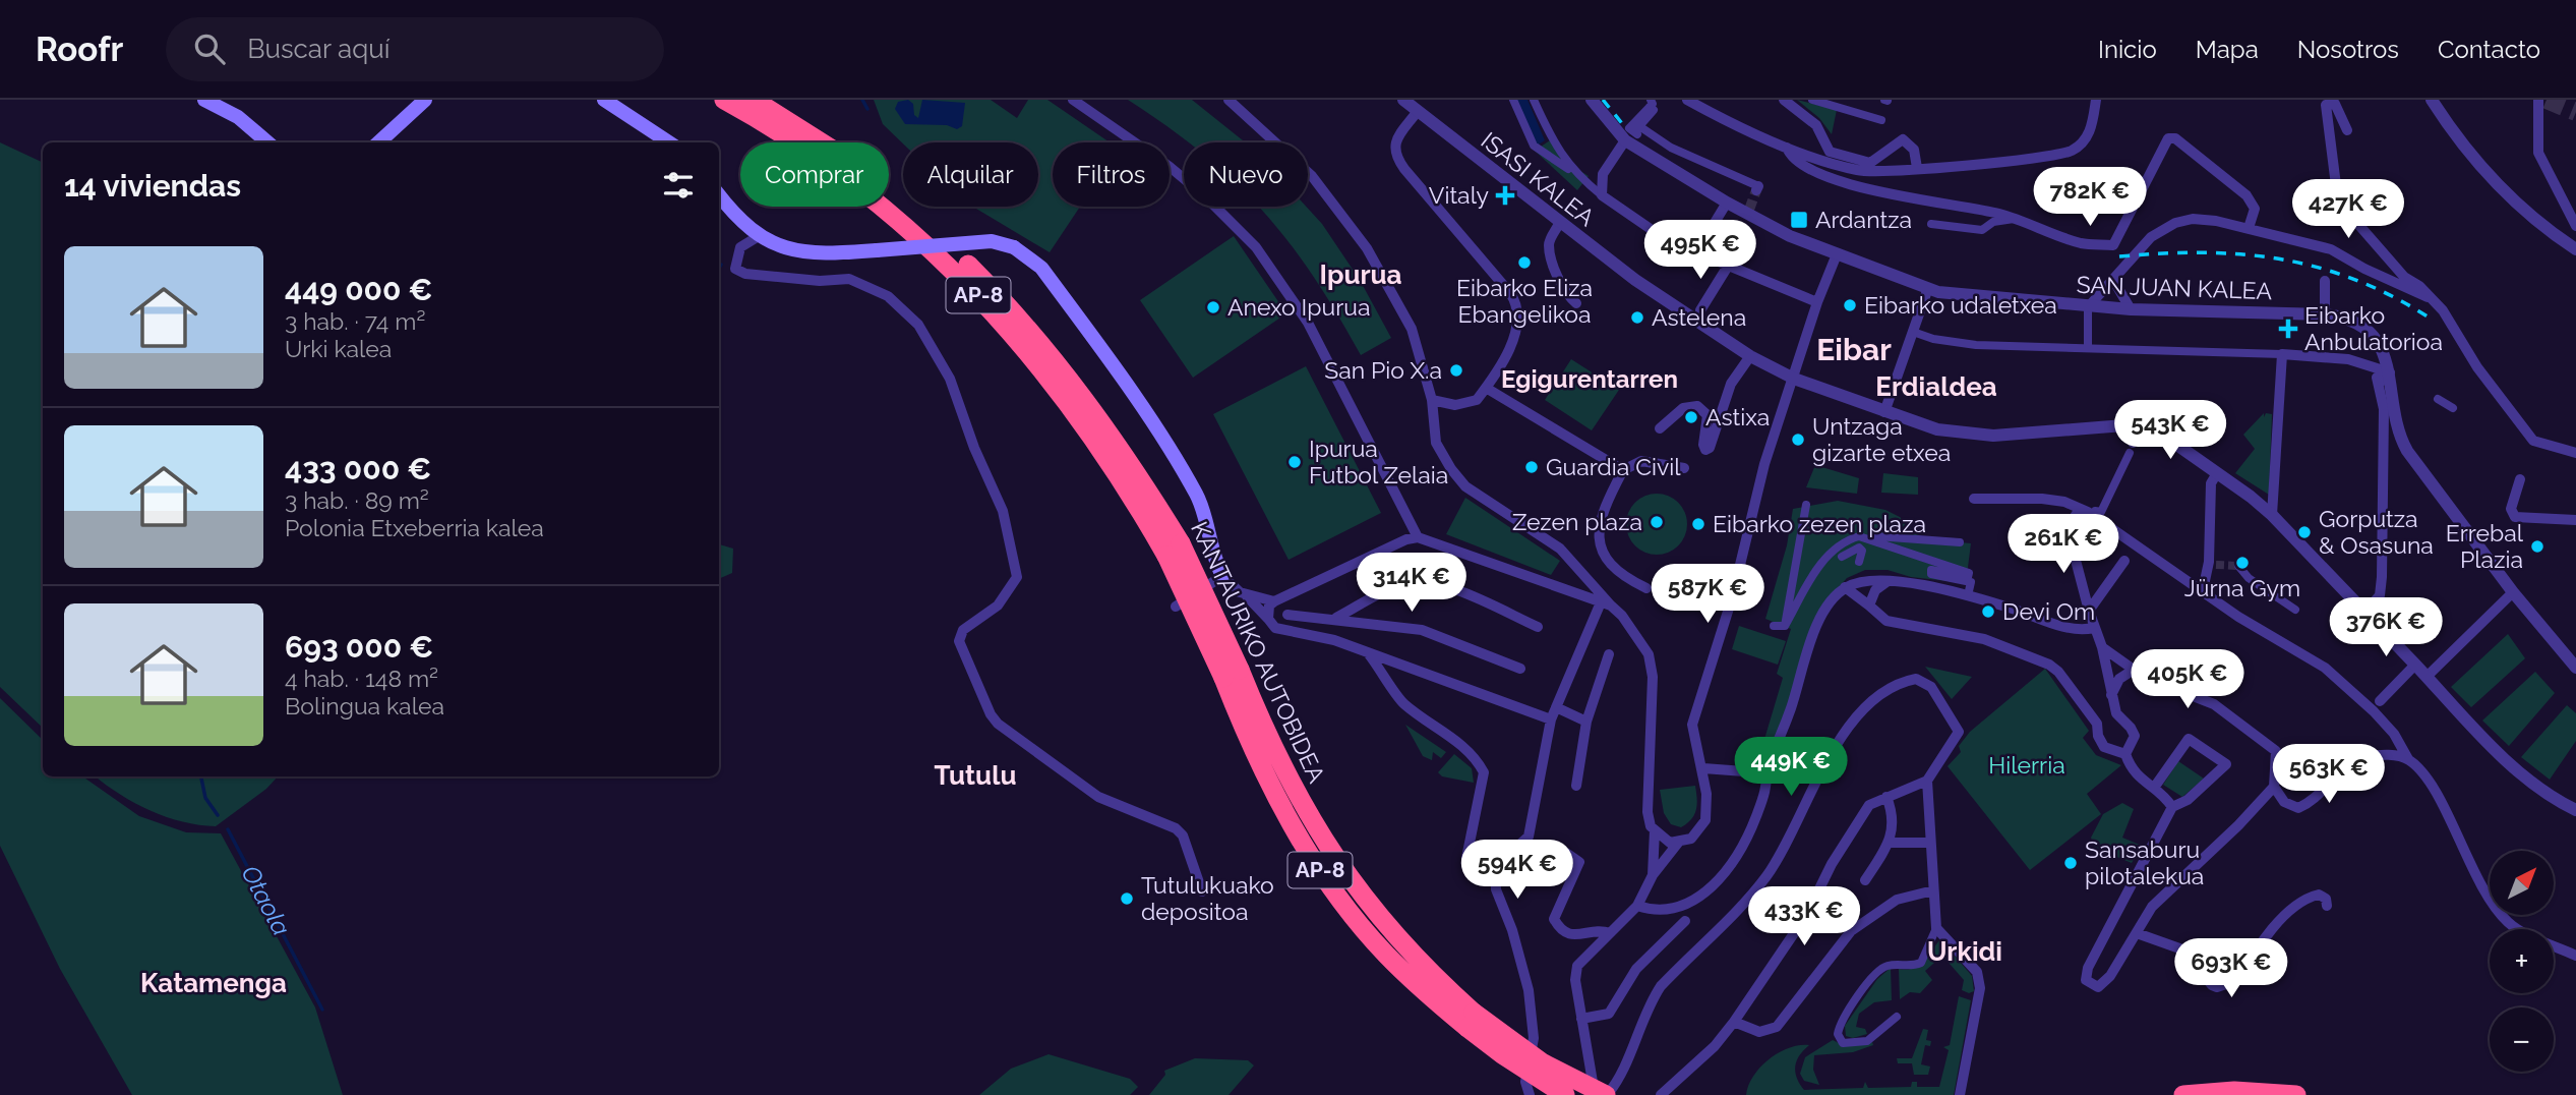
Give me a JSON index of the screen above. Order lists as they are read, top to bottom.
{
  "streets": {
    "highway": ["AP-8", "KANTAURIKO AUTOBIDEA"],
    "street": ["ISASI KALEA", "SAN JUAN KALEA"]
  },
  "districts": [
    "Ipurua",
    "Eibar",
    "Egigurentarren",
    "Erdialdea",
    "Tutulu",
    "Urkidi",
    "Katamenga"
  ],
  "water": ["Otaola"],
  "parks": ["Hilerria"],
  "places": {
    "health": ["Vitaly", "Eibarko Anbulatorioa"],
    "transit": ["Ardantza"],
    "other": [
      "Eibarko Eliza Ebangelikoa",
      "Eibarko udaletxea",
      "Anexo Ipurua",
      "Astelena",
      "San Pio X.a",
      "Astixa",
      "Untzaga gizarte etxea",
      "Ipurua Futbol Zelaia",
      "Guardia Civil",
      "Zezen plaza",
      "Eibarko zezen plaza",
      "Gorputza & Osasuna",
      "Errebal Plazia",
      "Jürna Gym",
      "Devi Om",
      "Sansaburu pilotalekua",
      "Tutulukuako depositoa"
    ]
  },
  "north": "top right",
  "page": {
    "header": "Roofr",
    "search": "Buscar aquí",
    "nav": [
      "Inicio",
      "Mapa",
      "Nosotros",
      "Contacto"
    ],
    "chip": [
      "Comprar",
      "Alquilar",
      "Filtros",
      "Nuevo"
    ],
    "heading": "14 viviendas",
    "price": [
      "782K €",
      "427K €",
      "495K €",
      "543K €",
      "261K €",
      "314K €",
      "587K €",
      "376K €",
      "405K €",
      "449K €",
      "563K €",
      "594K €",
      "433K €",
      "693K €"
    ],
    "list": [
      {
        "name": "449 000 €",
        "note": "3 hab. · 74 m² · Urki kalea"
      },
      {
        "name": "433 000 €",
        "note": "3 hab. · 89 m² · Polonia Etxeberria kalea"
      },
      {
        "name": "693 000 €",
        "note": "4 hab. · 148 m² · Bolingua kalea"
      }
    ],
    "map_buttons": ["+", "−"]
  }
}
